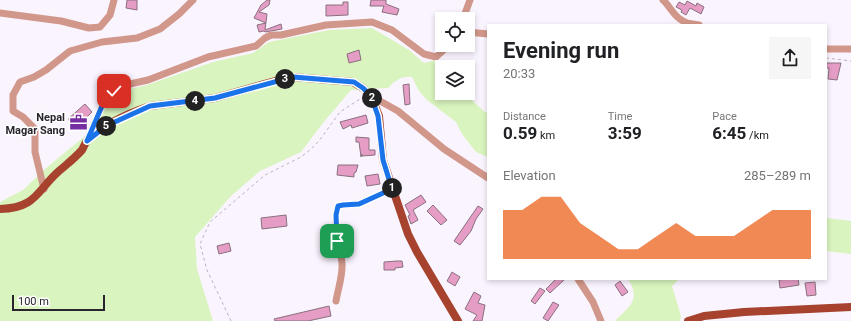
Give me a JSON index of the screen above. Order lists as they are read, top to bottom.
{
  "places": {
    "office": ["Nepal Magar Sang"]
  },
  "scale_bar": "100 m",
  "page": {
    "heading": ["Evening run", "20:33"],
    "pins": [
      "3",
      "2",
      "4",
      "5",
      "1"
    ],
    "stats": [
      ["Distance", "0.59 km"],
      ["Time", "3:59"],
      ["Pace", "6:45 /km"]
    ],
    "chart": ["Elevation", "285–289 m"],
    "scale": "100 m"
  }
}
